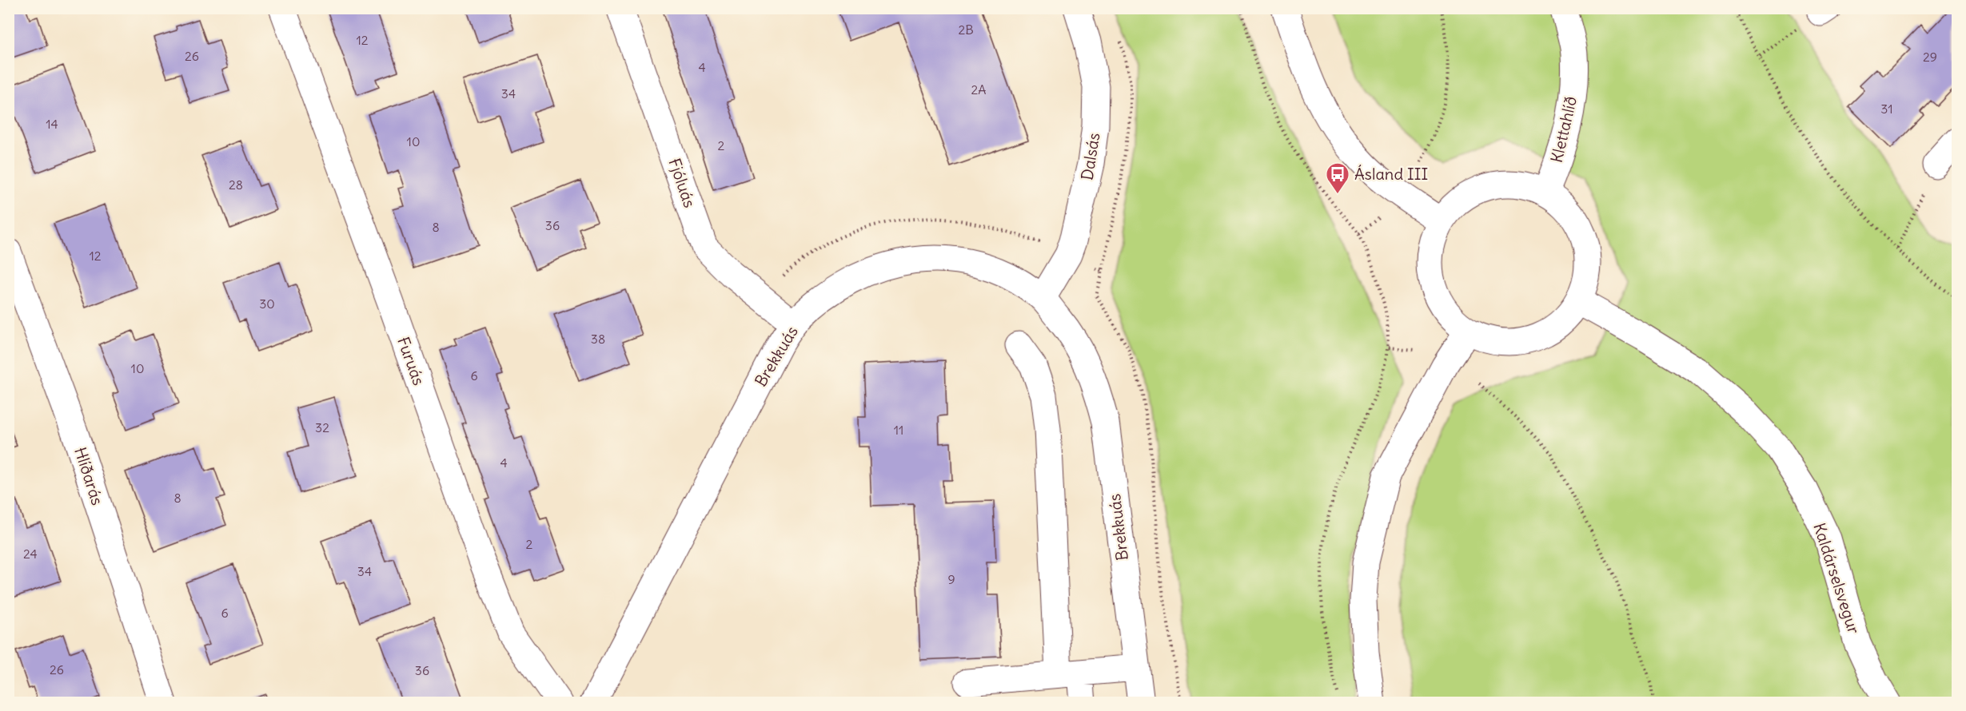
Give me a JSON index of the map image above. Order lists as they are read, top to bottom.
{
  "streets": {
    "street": [
      "Klettahlíð",
      "Dalsás",
      "Fjóluás",
      "Brekkuás",
      "Furuás",
      "Hlíðarás",
      "Kaldárselsvegur"
    ]
  },
  "crossings": [
    ["Klettahlíð", "Kaldárselsvegur"],
    ["Dalsás", "Brekkuás"],
    ["Fjóluás", "Brekkuás"]
  ],
  "places": {
    "bus stop": ["Ásland III"]
  },
  "house_numbers": [
    "2B",
    "12",
    "26",
    "29",
    "4",
    "2A",
    "34",
    "31",
    "14",
    "10",
    "2",
    "28",
    "36",
    "8",
    "12",
    "30",
    "38",
    "10",
    "6",
    "32",
    "11",
    "4",
    "8",
    "2",
    "24",
    "34",
    "9",
    "6",
    "26",
    "36"
  ]
}
